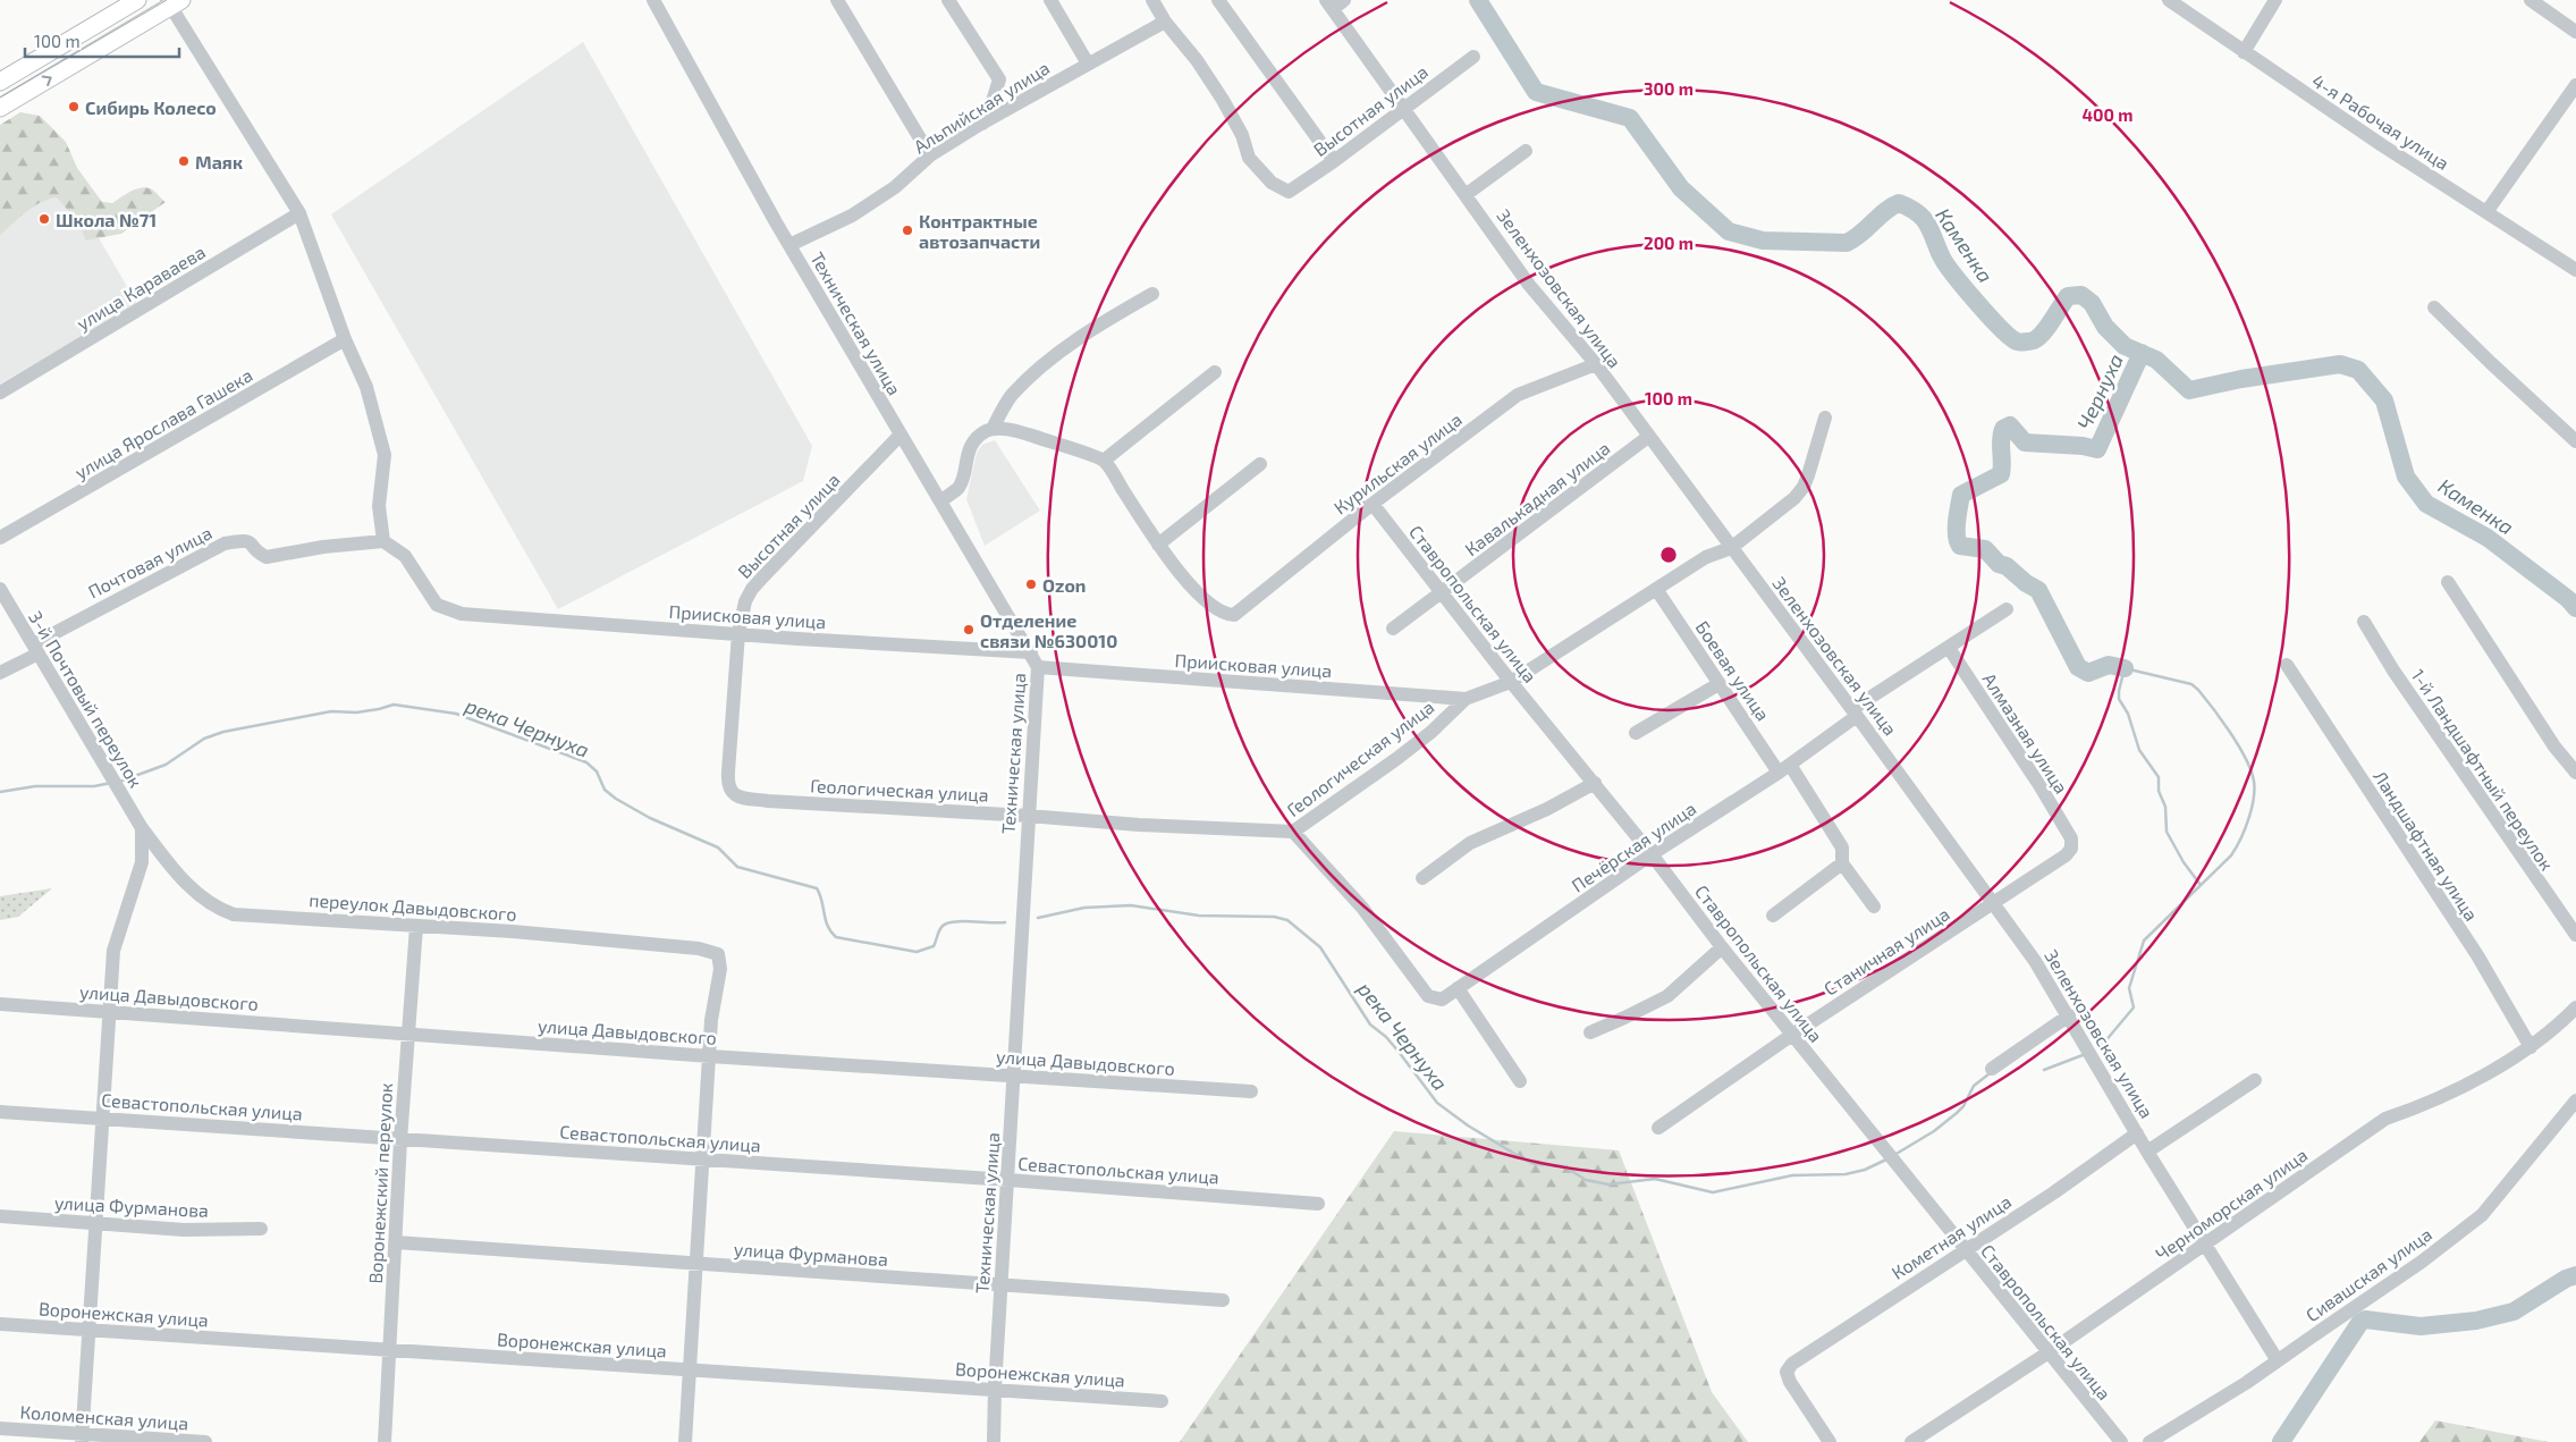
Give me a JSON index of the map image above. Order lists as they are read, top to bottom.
{
  "streets": {
    "street": [
      "Альпийская улица",
      "Высотная улица",
      "4-я Рабочая улица",
      "улица Караваева",
      "Зеленхозовская улица",
      "Техническая улица",
      "улица Ярослава Гашека",
      "Курильская улица",
      "Кавалькадная улица",
      "Почтовая улица",
      "Ставропольская улица",
      "Приисковая улица",
      "Боевая улица",
      "3-й Почтовый переулок",
      "Алмазная улица",
      "Геологическая улица",
      "1-й Ландшафтный переулок",
      "Ландшафтная улица",
      "Печёрская улица",
      "переулок Давыдовского",
      "Станичная улица",
      "улица Давыдовского",
      "Севастопольская улица",
      "Воронежский переулок",
      "Черноморская улица",
      "улица Фурманова",
      "Кометная улица",
      "Сивашская улица",
      "Воронежская улица",
      "Коломенская улица"
    ]
  },
  "crossings": [
    ["Альпийская улица", "Высотная улица"],
    ["Альпийская улица", "Техническая улица"],
    ["Высотная улица", "Зеленхозовская улица"],
    ["Высотная улица", "Техническая улица"],
    ["Высотная улица", "Приисковая улица"],
    ["Высотная улица", "Геологическая улица"],
    ["Зеленхозовская улица", "Курильская улица"],
    ["Зеленхозовская улица", "Кавалькадная улица"],
    ["Зеленхозовская улица", "Геологическая улица"],
    ["Зеленхозовская улица", "Печёрская улица"],
    ["Зеленхозовская улица", "Станичная улица"],
    ["Зеленхозовская улица", "Черноморская улица"],
    ["Зеленхозовская улица", "Кометная улица"],
    ["Зеленхозовская улица", "Сивашская улица"],
    ["Техническая улица", "Приисковая улица"],
    ["Техническая улица", "Геологическая улица"],
    ["Техническая улица", "улица Давыдовского"],
    ["Техническая улица", "Севастопольская улица"],
    ["Техническая улица", "улица Фурманова"],
    ["Техническая улица", "Воронежская улица"],
    ["Курильская улица", "Ставропольская улица"],
    ["Кавалькадная улица", "Ставропольская улица"],
    ["Почтовая улица", "Приисковая улица"],
    ["Почтовая улица", "3-й Почтовый переулок"],
    ["Ставропольская улица", "Геологическая улица"],
    ["Ставропольская улица", "Печёрская улица"],
    ["Ставропольская улица", "Станичная улица"],
    ["Ставропольская улица", "Черноморская улица"],
    ["Ставропольская улица", "Кометная улица"],
    ["Приисковая улица", "Геологическая улица"],
    ["Боевая улица", "Геологическая улица"],
    ["Боевая улица", "Печёрская улица"],
    ["3-й Почтовый переулок", "переулок Давыдовского"],
    ["Алмазная улица", "Печёрская улица"],
    ["Алмазная улица", "Станичная улица"],
    ["Геологическая улица", "Печёрская улица"],
    ["Ландшафтная улица", "Черноморская улица"],
    ["переулок Давыдовского", "улица Давыдовского"],
    ["переулок Давыдовского", "Воронежский переулок"],
    ["улица Давыдовского", "Воронежский переулок"],
    ["Севастопольская улица", "Воронежский переулок"],
    ["Воронежский переулок", "улица Фурманова"],
    ["Воронежский переулок", "Воронежская улица"]
  ],
  "water": ["Каменка", "Чернуха", "река Чернуха"],
  "places": [
    "Сибирь Колесо",
    "Маяк",
    "Школа №71",
    "Контрактные автозапчасти",
    "Ozon",
    "Отделение связи №630010"
  ],
  "scale_bar": "100 m",
  "rings": [
    "300 m",
    "400 m",
    "200 m",
    "100 m"
  ]
}
